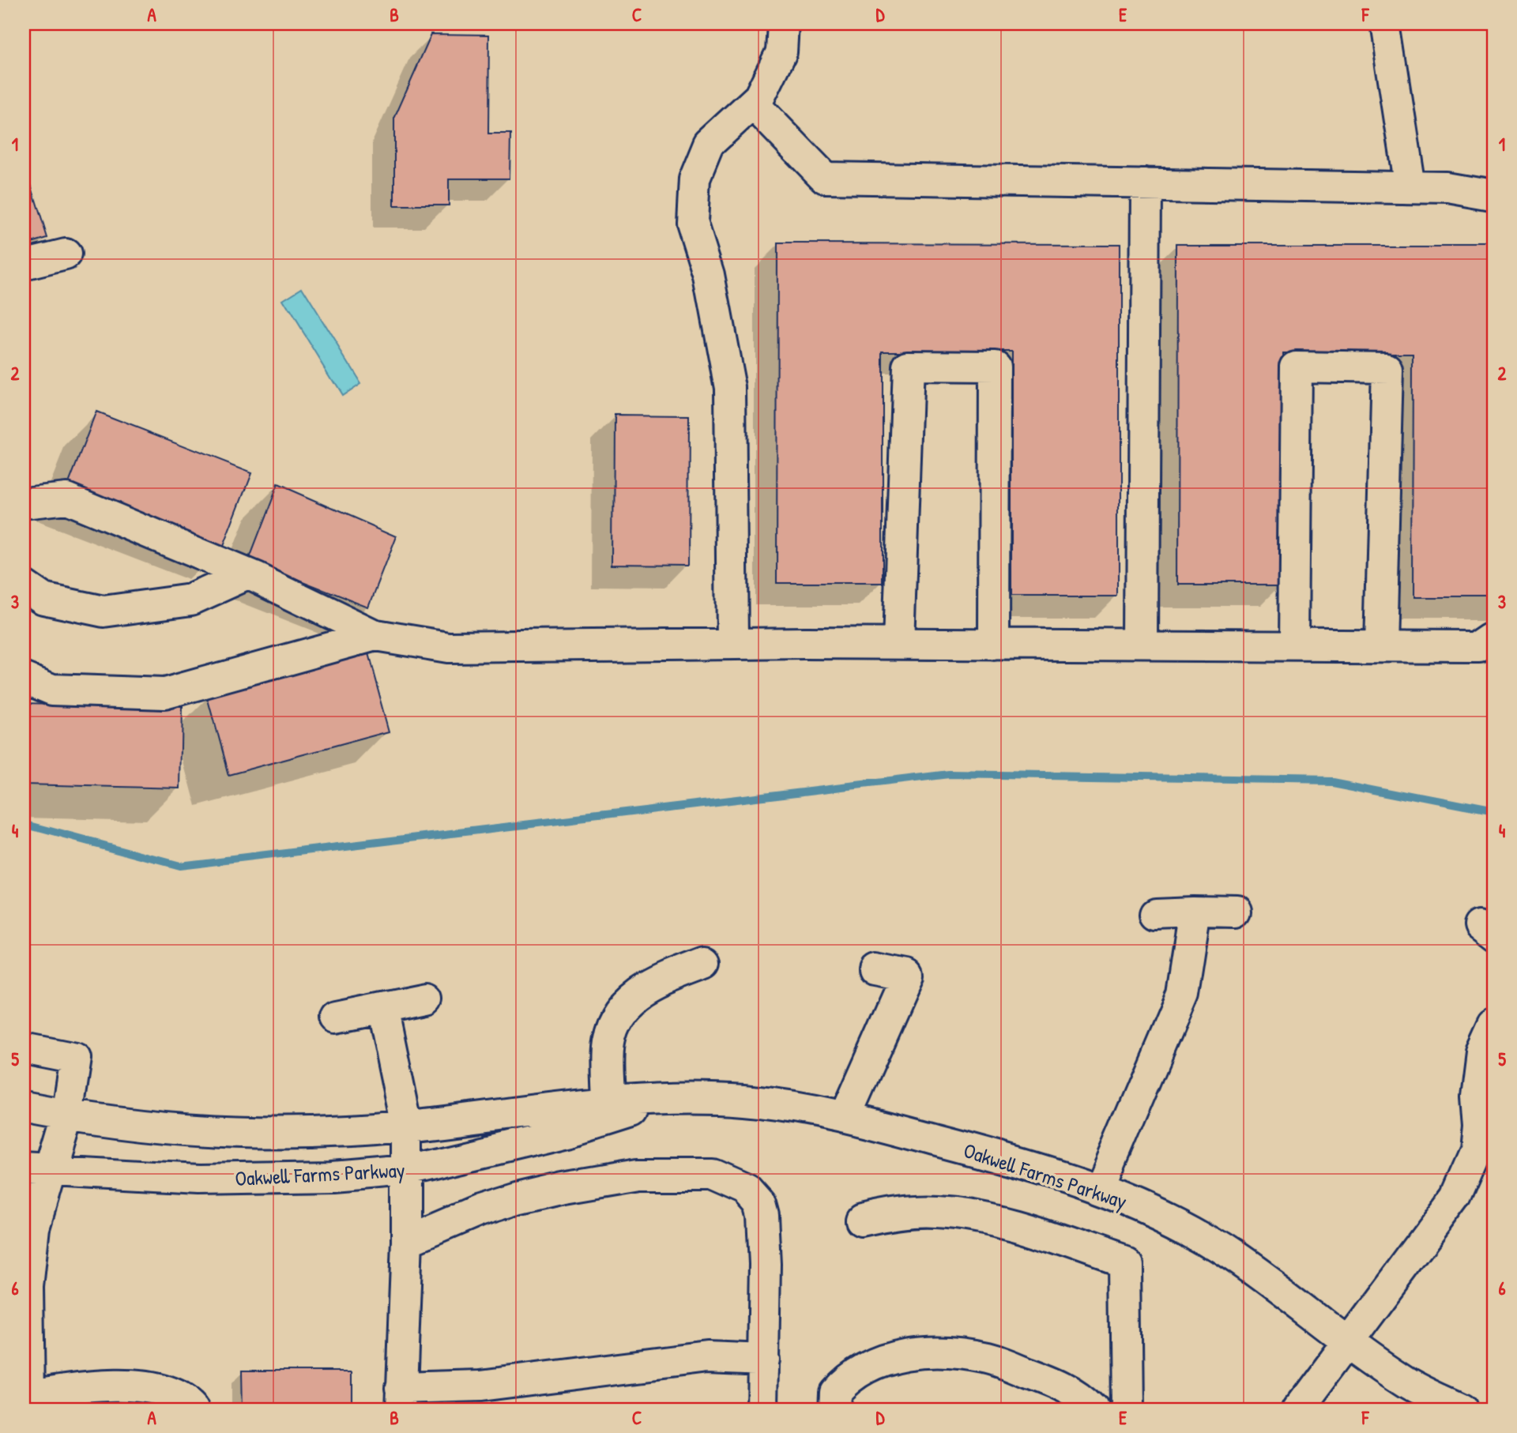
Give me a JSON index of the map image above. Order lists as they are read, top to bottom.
{
  "streets": {
    "street": ["Oakwell Farms Parkway"]
  },
  "grid": {
    "columns": [
      "A",
      "B",
      "C",
      "D",
      "E",
      "F"
    ],
    "rows": [
      "1",
      "2",
      "3",
      "4",
      "5",
      "6"
    ]
  }
}
